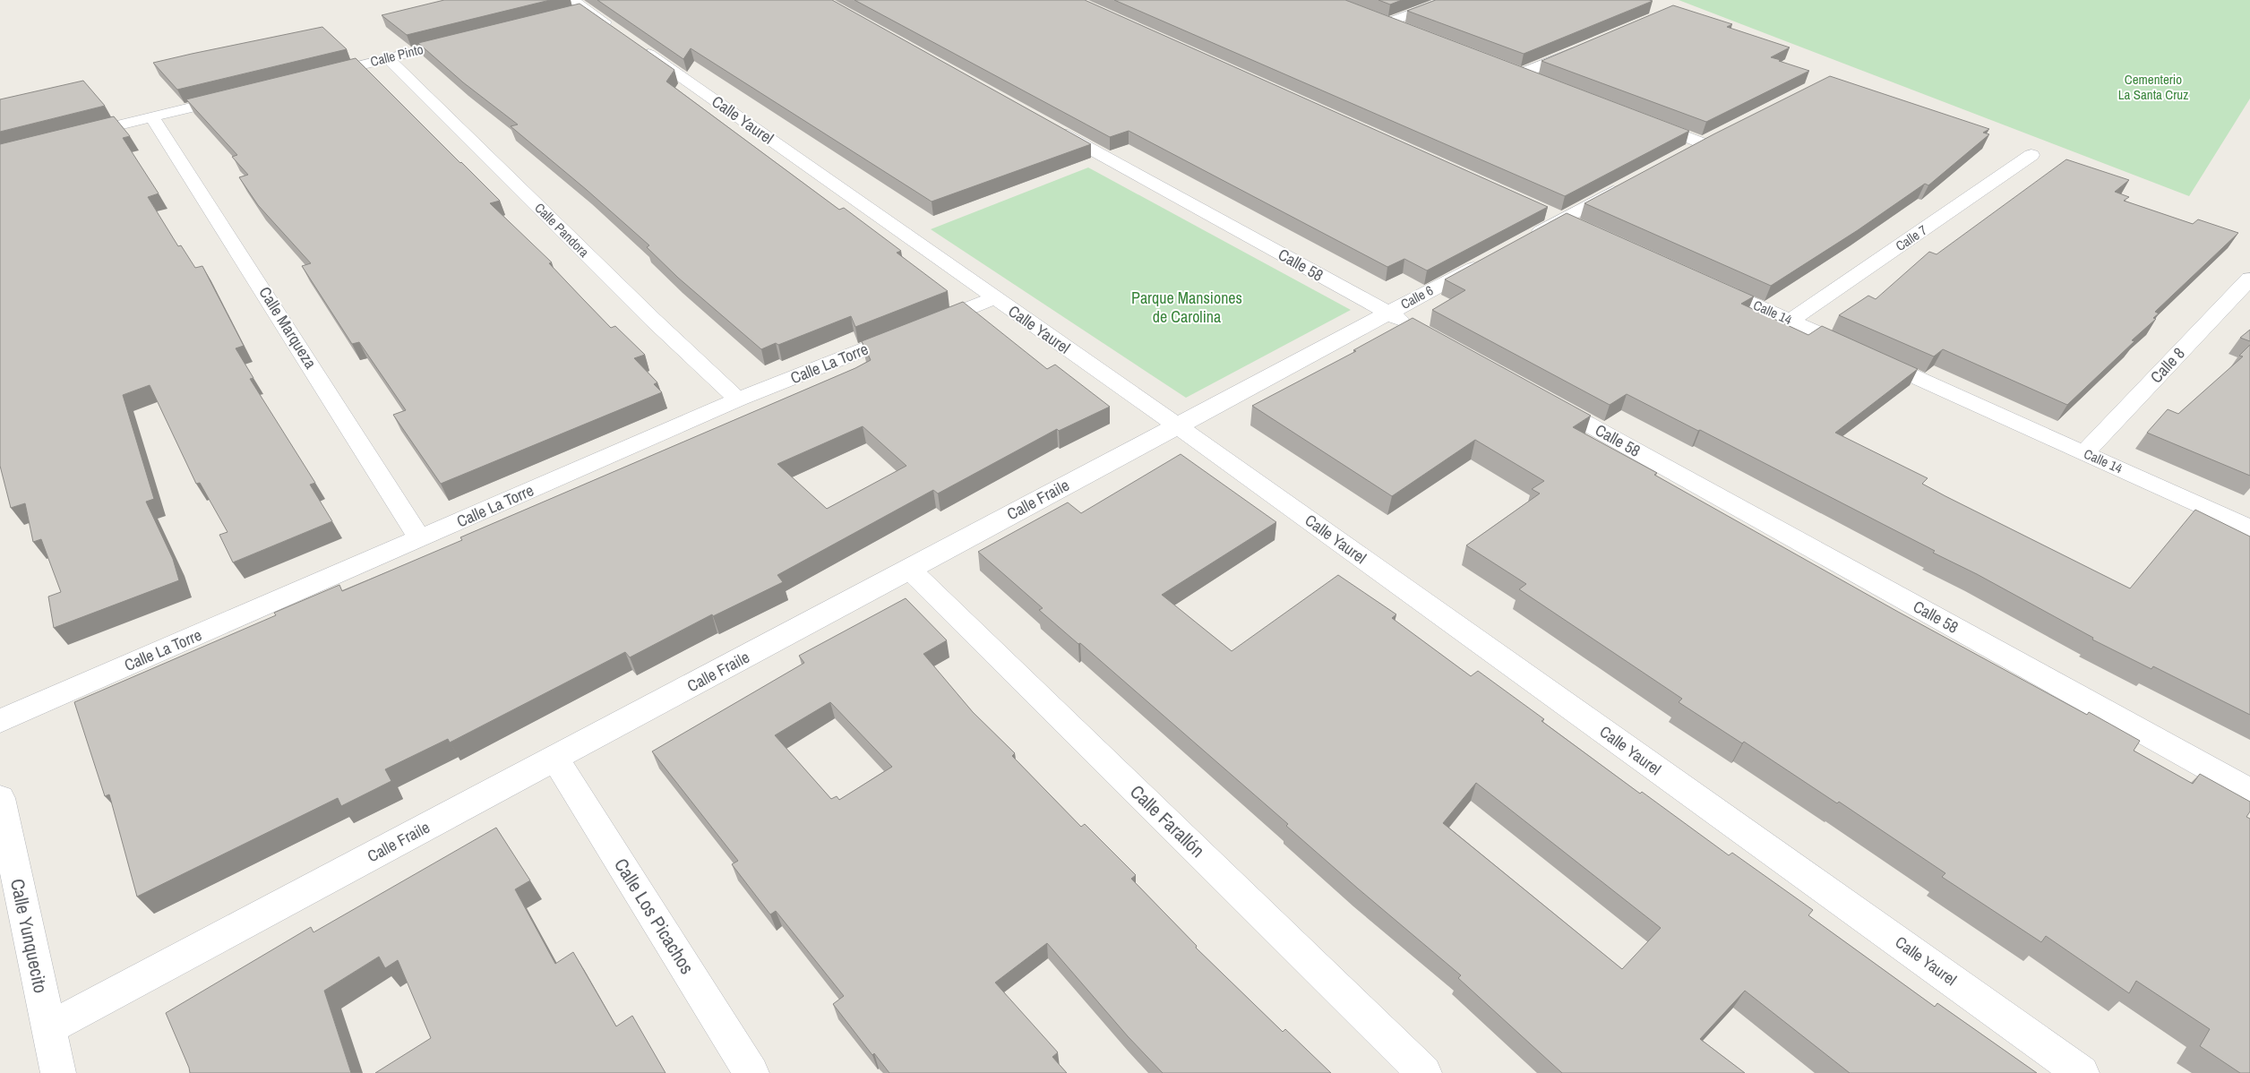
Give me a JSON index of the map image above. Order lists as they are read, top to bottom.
{
  "streets": {
    "street": [
      "Calle Pinto",
      "Calle Yaurel",
      "Calle Pandora",
      "Calle 7",
      "Calle 58",
      "Calle 6",
      "Calle 14",
      "Calle Marqueza",
      "Calle La Torre",
      "Calle 8",
      "Calle Fraile",
      "Calle Farallón",
      "Calle Los Picachos",
      "Calle Yunquecito"
    ]
  },
  "crossings": [
    ["Calle Pinto", "Calle Pandora"],
    ["Calle Yaurel", "Calle La Torre"],
    ["Calle Yaurel", "Calle Fraile"],
    ["Calle Pandora", "Calle La Torre"],
    ["Calle 7", "Calle 14"],
    ["Calle 58", "Calle 6"],
    ["Calle 58", "Calle Fraile"],
    ["Calle 6", "Calle Fraile"],
    ["Calle 14", "Calle 8"],
    ["Calle Marqueza", "Calle La Torre"],
    ["Calle Fraile", "Calle Farallón"],
    ["Calle Fraile", "Calle Los Picachos"],
    ["Calle Fraile", "Calle Yunquecito"]
  ],
  "parks": ["Cementerio La Santa Cruz", "Parque Mansiones de Carolina"]
}
